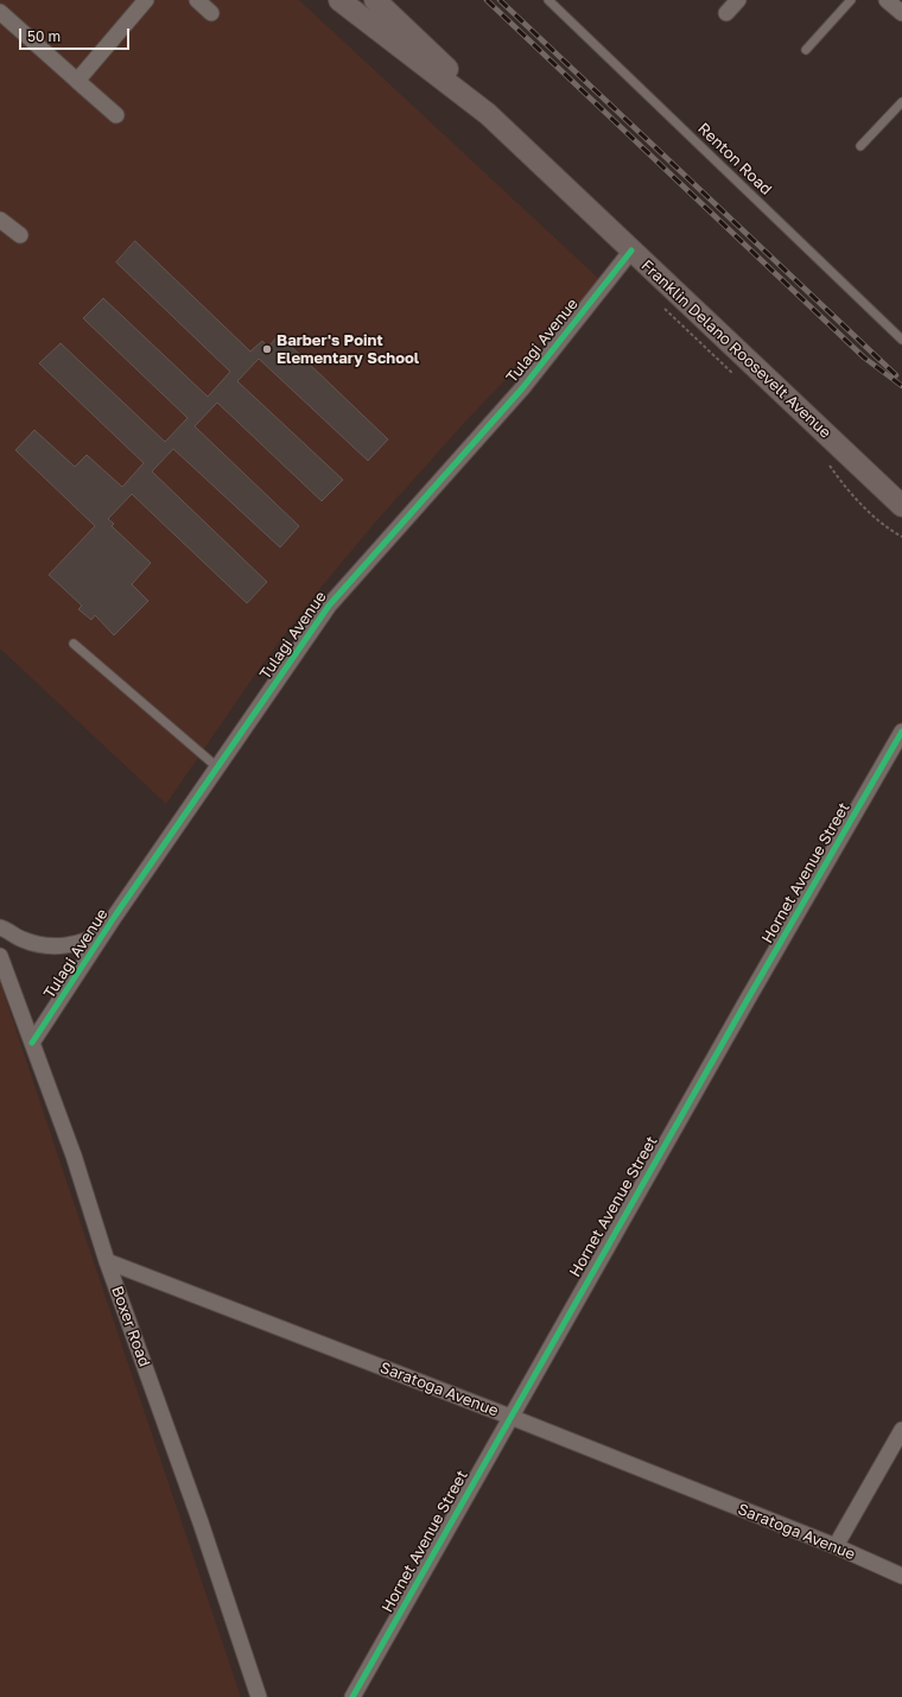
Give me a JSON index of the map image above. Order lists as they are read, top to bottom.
{
  "streets": {
    "main road": ["Franklin Delano Roosevelt Avenue"],
    "street": [
      "Tulagi Avenue",
      "Hornet Avenue Street",
      "Boxer Road",
      "Saratoga Avenue"
    ],
    "lane": ["Renton Road"]
  },
  "crossings": [
    ["Tulagi Avenue", "Franklin Delano Roosevelt Avenue"],
    ["Tulagi Avenue", "Boxer Road"],
    ["Hornet Avenue Street", "Saratoga Avenue"],
    ["Boxer Road", "Saratoga Avenue"]
  ],
  "places": ["Barber's Point Elementary School"],
  "scale_bar": "50 m"
}
